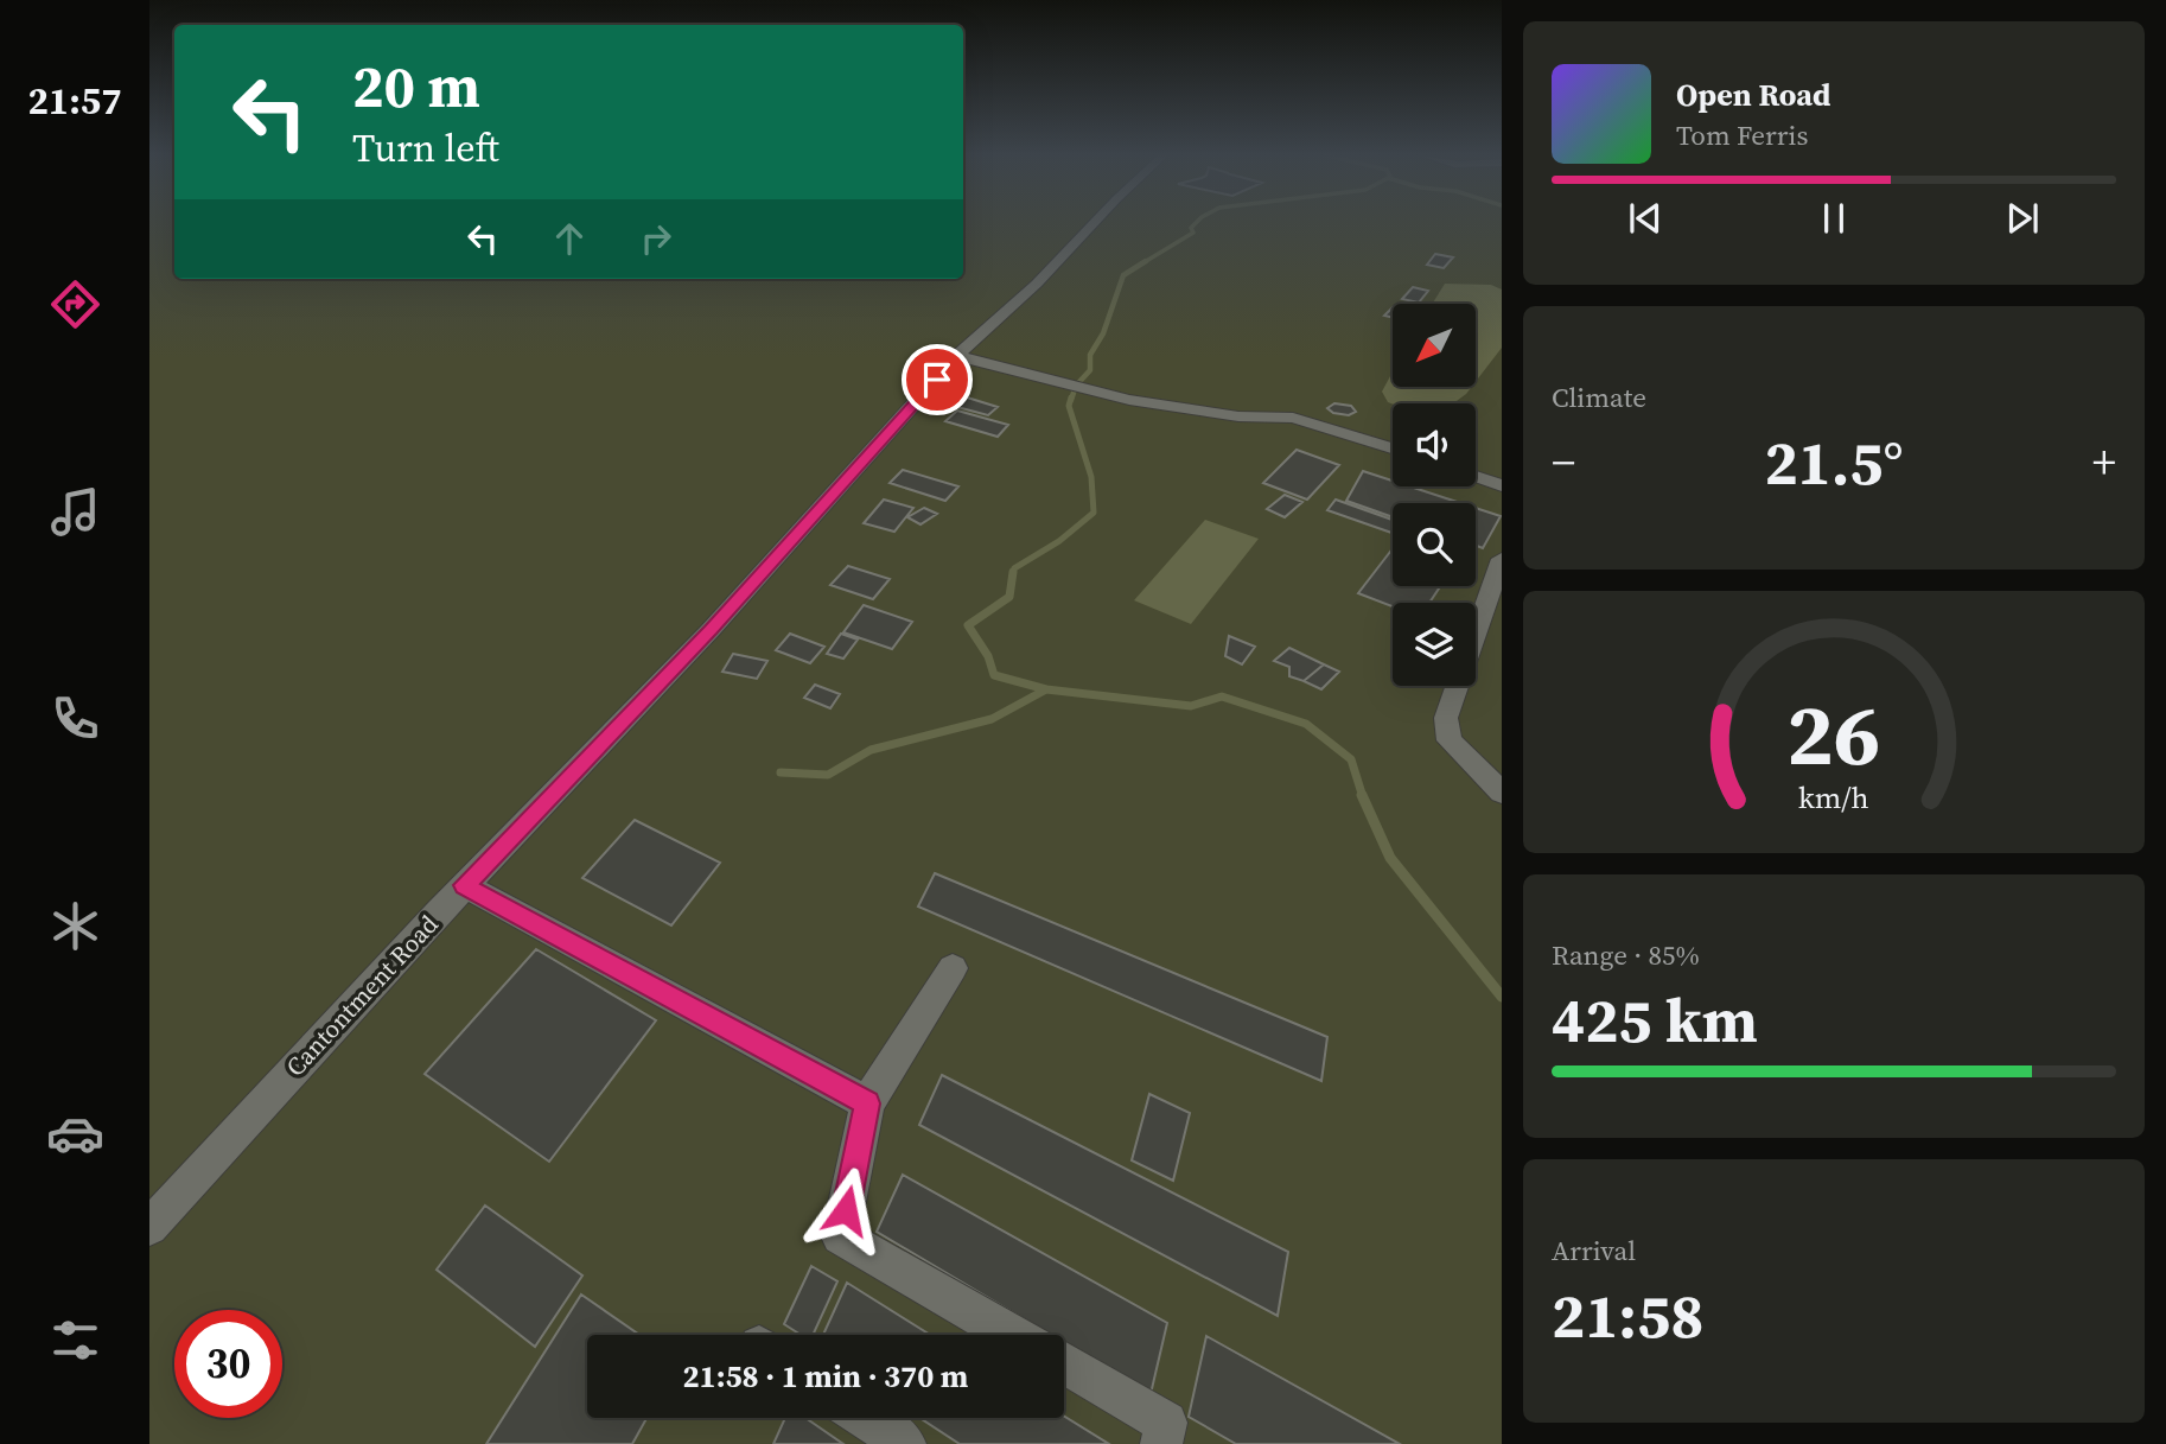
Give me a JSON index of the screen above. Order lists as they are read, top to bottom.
{
  "streets": {
    "street": ["Cantontment Road"]
  },
  "north": "bottom left",
  "page": {
    "tabs": "21:57",
    "turn": ["20 m", "Turn left"],
    "song": ["Open Road", "Tom Ferris"],
    "tile": [
      "Climate",
      ["Range · 85%", "425 km"],
      ["Arrival", "21:58"]
    ],
    "heat": ["−", "21.5°", "+"],
    "limit": "30",
    "trip": "21:58 · 1 min · 370 m",
    "gauge": ["26", "km/h"]
  }
}
